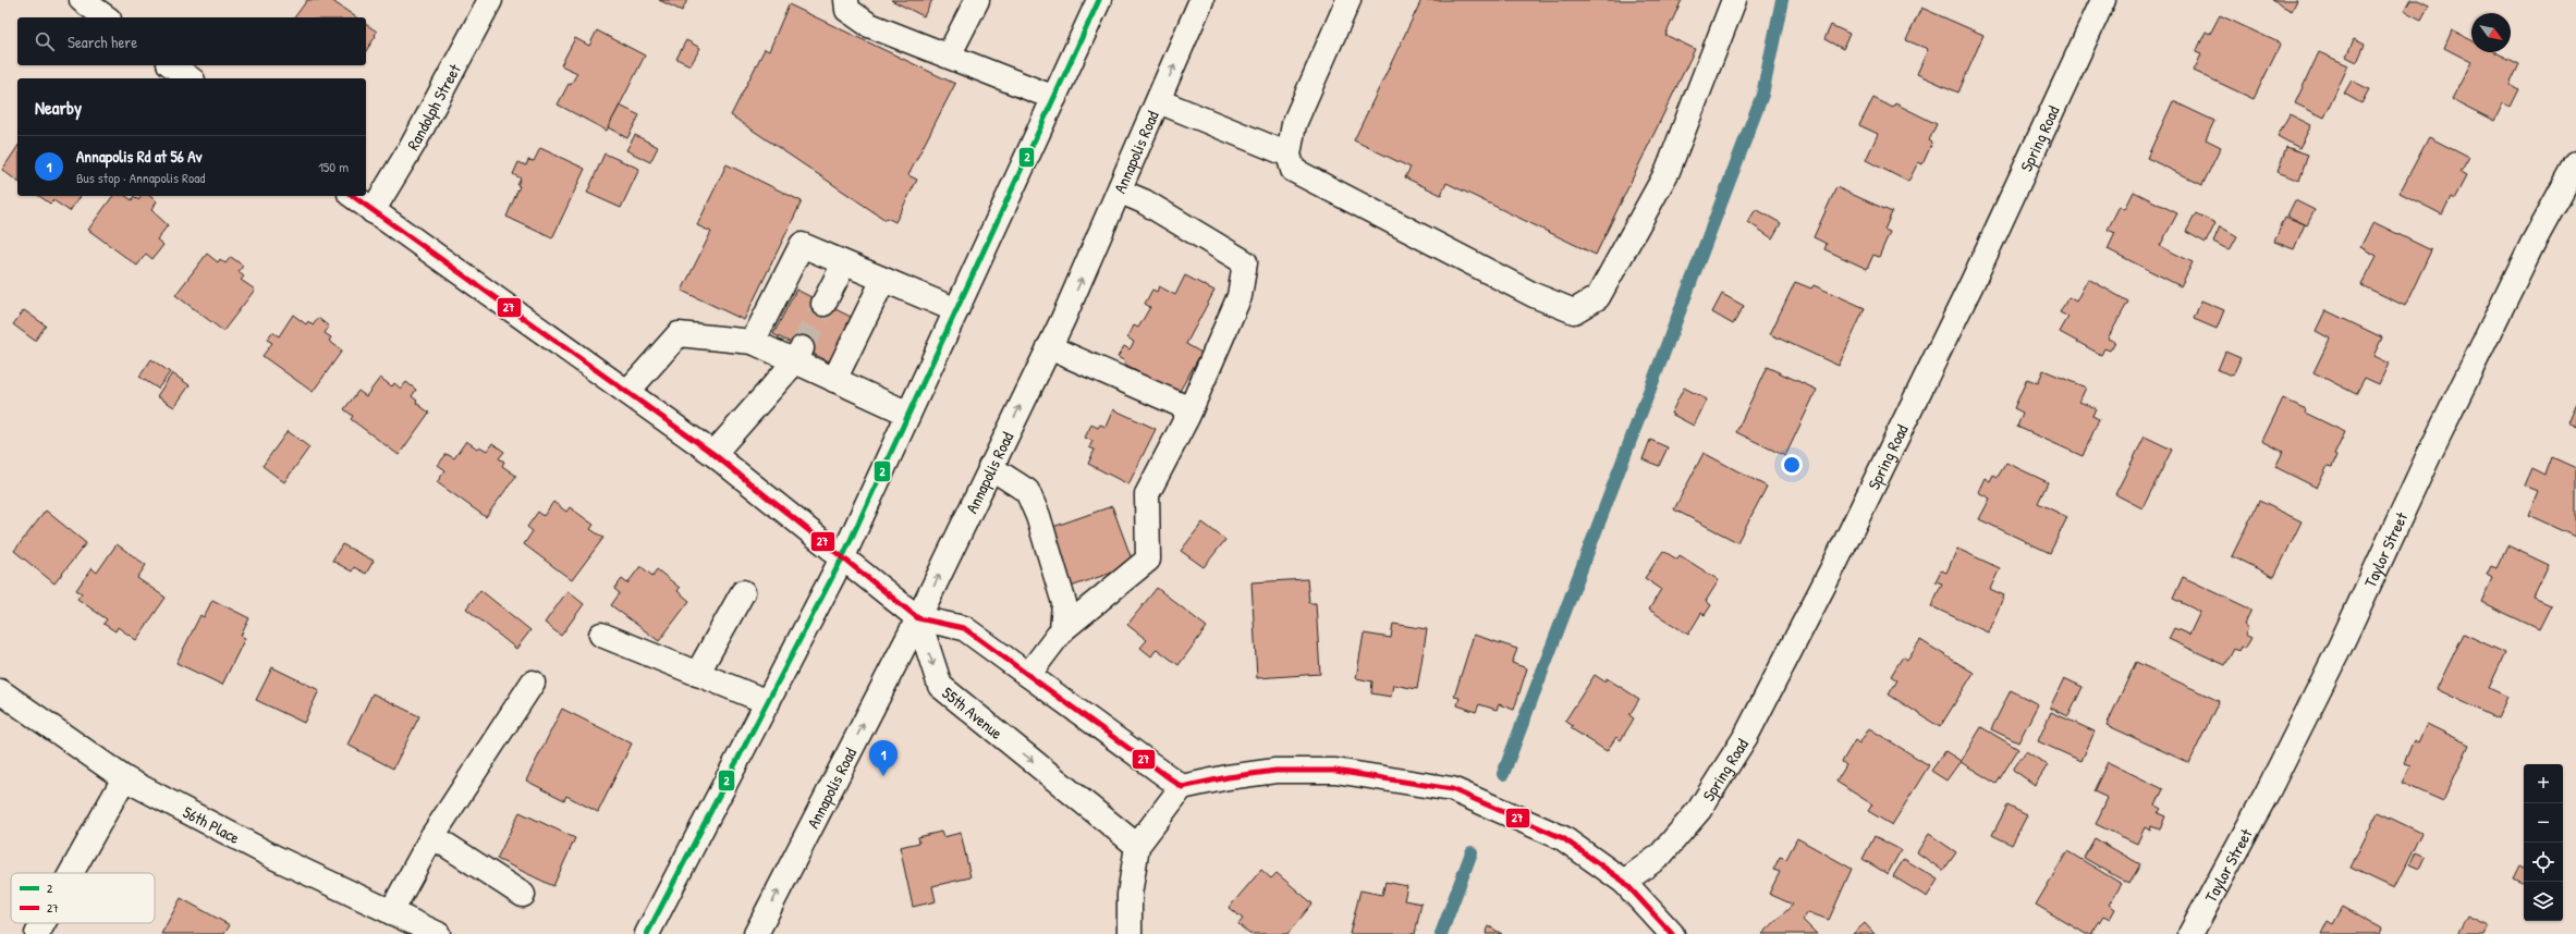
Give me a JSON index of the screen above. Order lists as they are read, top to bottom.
{
  "streets": {
    "street": [
      "Randolph Street",
      "Spring Road",
      "Annapolis Road",
      "Taylor Street",
      "55th Avenue",
      "56th Place"
    ]
  },
  "crossings": [
    ["Annapolis Road", "55th Avenue"]
  ],
  "lines": ["transit line 2", "transit line 27"],
  "legend": ["2", "27"],
  "north": "bottom right",
  "page": {
    "search": "Search here",
    "heading": "Nearby",
    "list": [
      {
        "mark": "1",
        "name": "Annapolis Rd at 56 Av",
        "note": "Bus stop · Annapolis Road",
        "value": "150 m"
      }
    ],
    "pins": "1",
    "map_buttons": ["+", "−"]
  }
}
